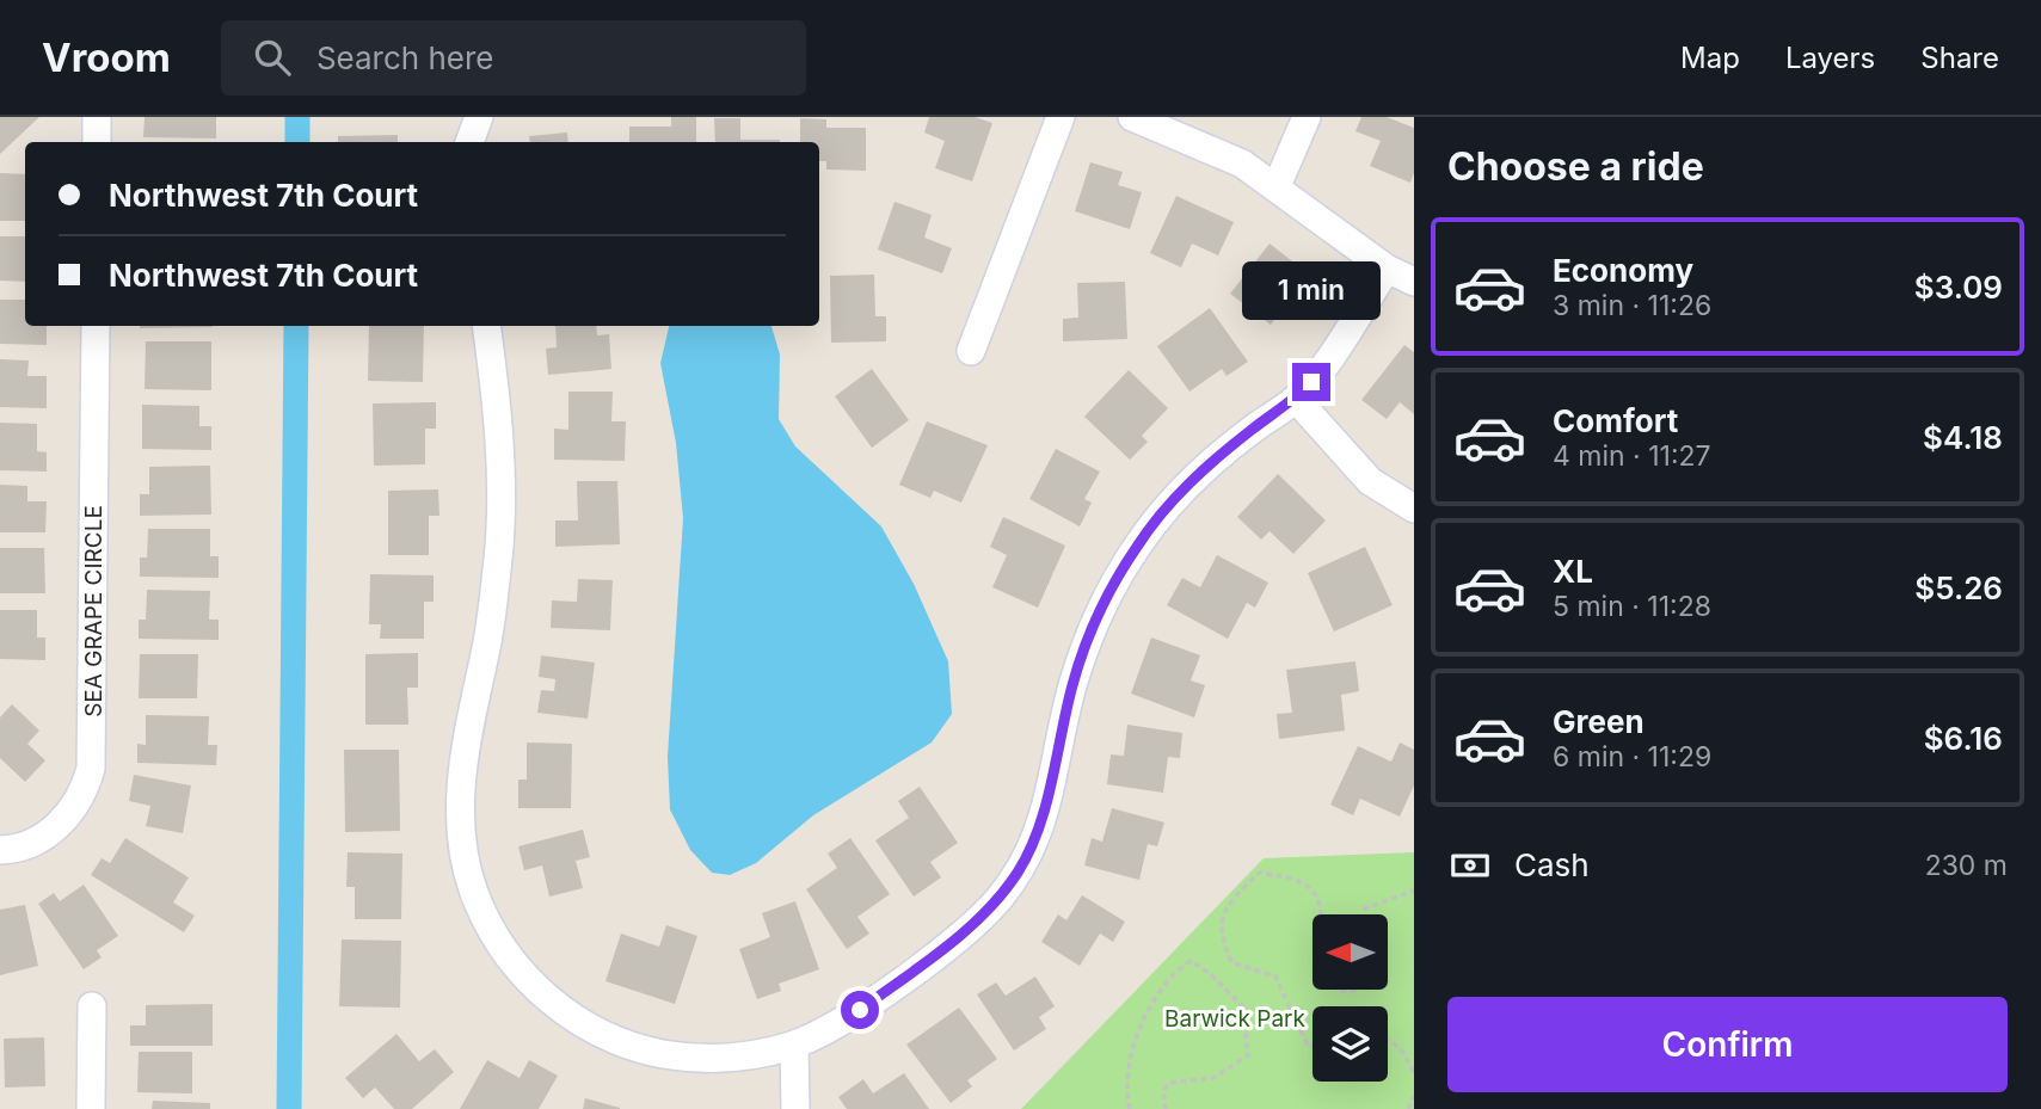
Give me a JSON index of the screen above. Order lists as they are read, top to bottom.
{
  "streets": {
    "street": ["SEA GRAPE CIRCLE"]
  },
  "parks": ["Barwick Park"],
  "north": "left",
  "page": {
    "header": "Vroom",
    "search": "Search here",
    "nav": ["Map", "Layers", "Share"],
    "heading": "Choose a ride",
    "banner": ["Northwest 7th Court", "Northwest 7th Court"],
    "list": [
      {
        "name": "Economy",
        "note": "3 min · 11:26",
        "value": "$3.09"
      },
      {
        "name": "Comfort",
        "note": "4 min · 11:27",
        "value": "$4.18"
      },
      {
        "name": "XL",
        "note": "5 min · 11:28",
        "value": "$5.26"
      },
      {
        "name": "Green",
        "note": "6 min · 11:29",
        "value": "$6.16"
      }
    ],
    "bubble": "1 min",
    "pay": ["Cash", "230 m"],
    "buttons": "Confirm"
  }
}
